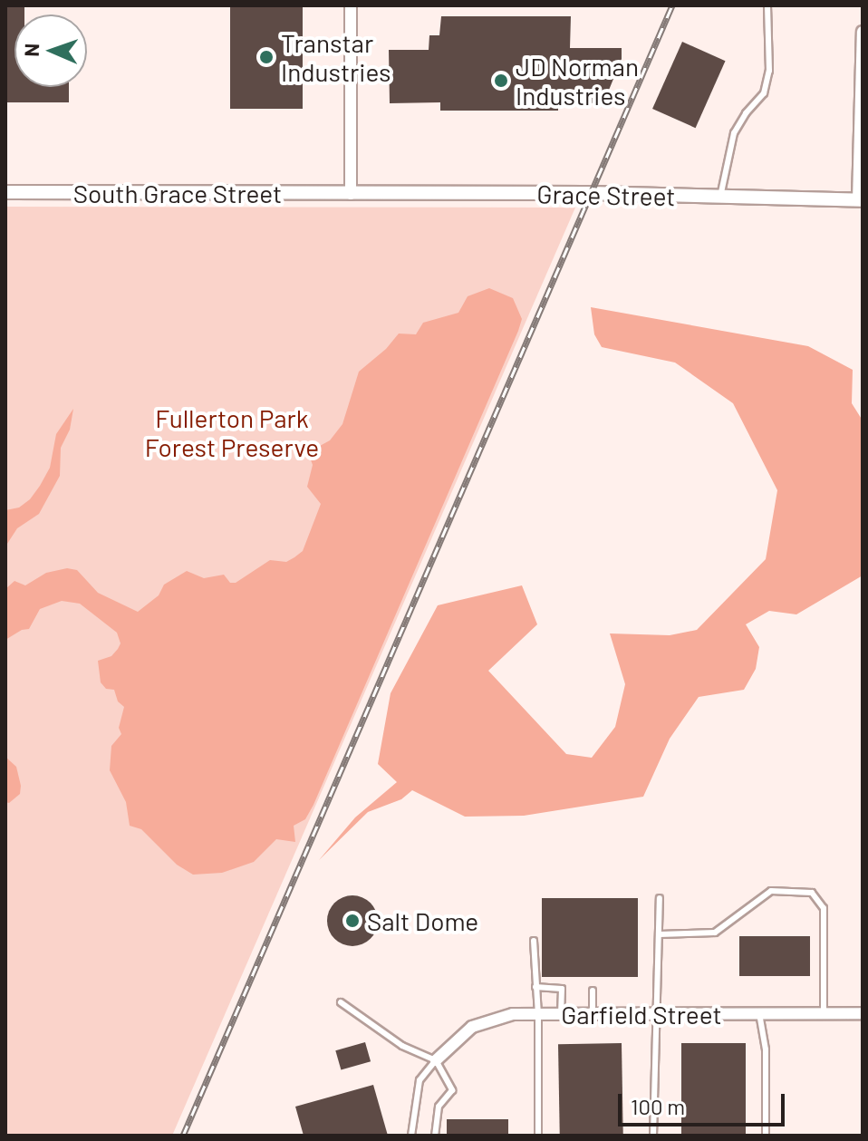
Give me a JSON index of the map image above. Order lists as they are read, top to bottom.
{
  "streets": {
    "street": ["South Grace Street", "Grace Street", "Garfield Street"]
  },
  "crossings": [
    ["South Grace Street", "Grace Street"]
  ],
  "parks": ["Fullerton Park Forest Preserve"],
  "places": ["Transtar Industries", "JD Norman Industries", "Salt Dome"],
  "scale_bar": "100 m",
  "north": "left"
}
